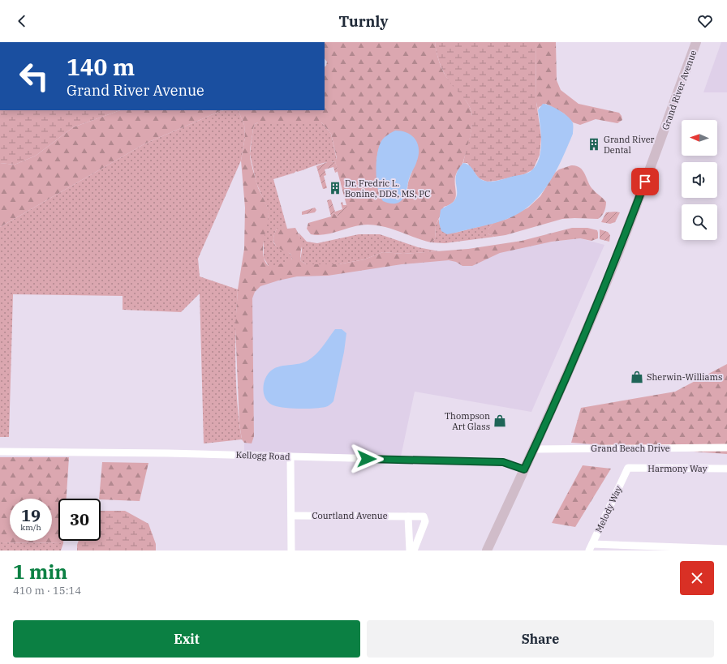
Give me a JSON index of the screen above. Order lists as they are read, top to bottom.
{
  "streets": {
    "main road": ["Grand River Avenue"],
    "street": [
      "Grand Beach Drive",
      "Kellogg Road",
      "Harmony Way",
      "Melody Way",
      "Courtland Avenue"
    ]
  },
  "crossings": [
    ["Grand River Avenue", "Grand Beach Drive"],
    ["Grand River Avenue", "Kellogg Road"],
    ["Harmony Way", "Melody Way"]
  ],
  "places": {
    "building": ["Grand River Dental", "Dr. Fredric L. Bonine, DDS, MS, PC"],
    "shop": ["Sherwin-Williams", "Thompson Art Glass"]
  },
  "north": "left",
  "page": {
    "header": "Turnly",
    "turn": ["140 m", "Grand River Avenue"],
    "speed": "19 km/h",
    "limit": "30",
    "heading": ["1 min", "410 m · 15:14"],
    "buttons": ["Exit", "Share"]
  }
}
